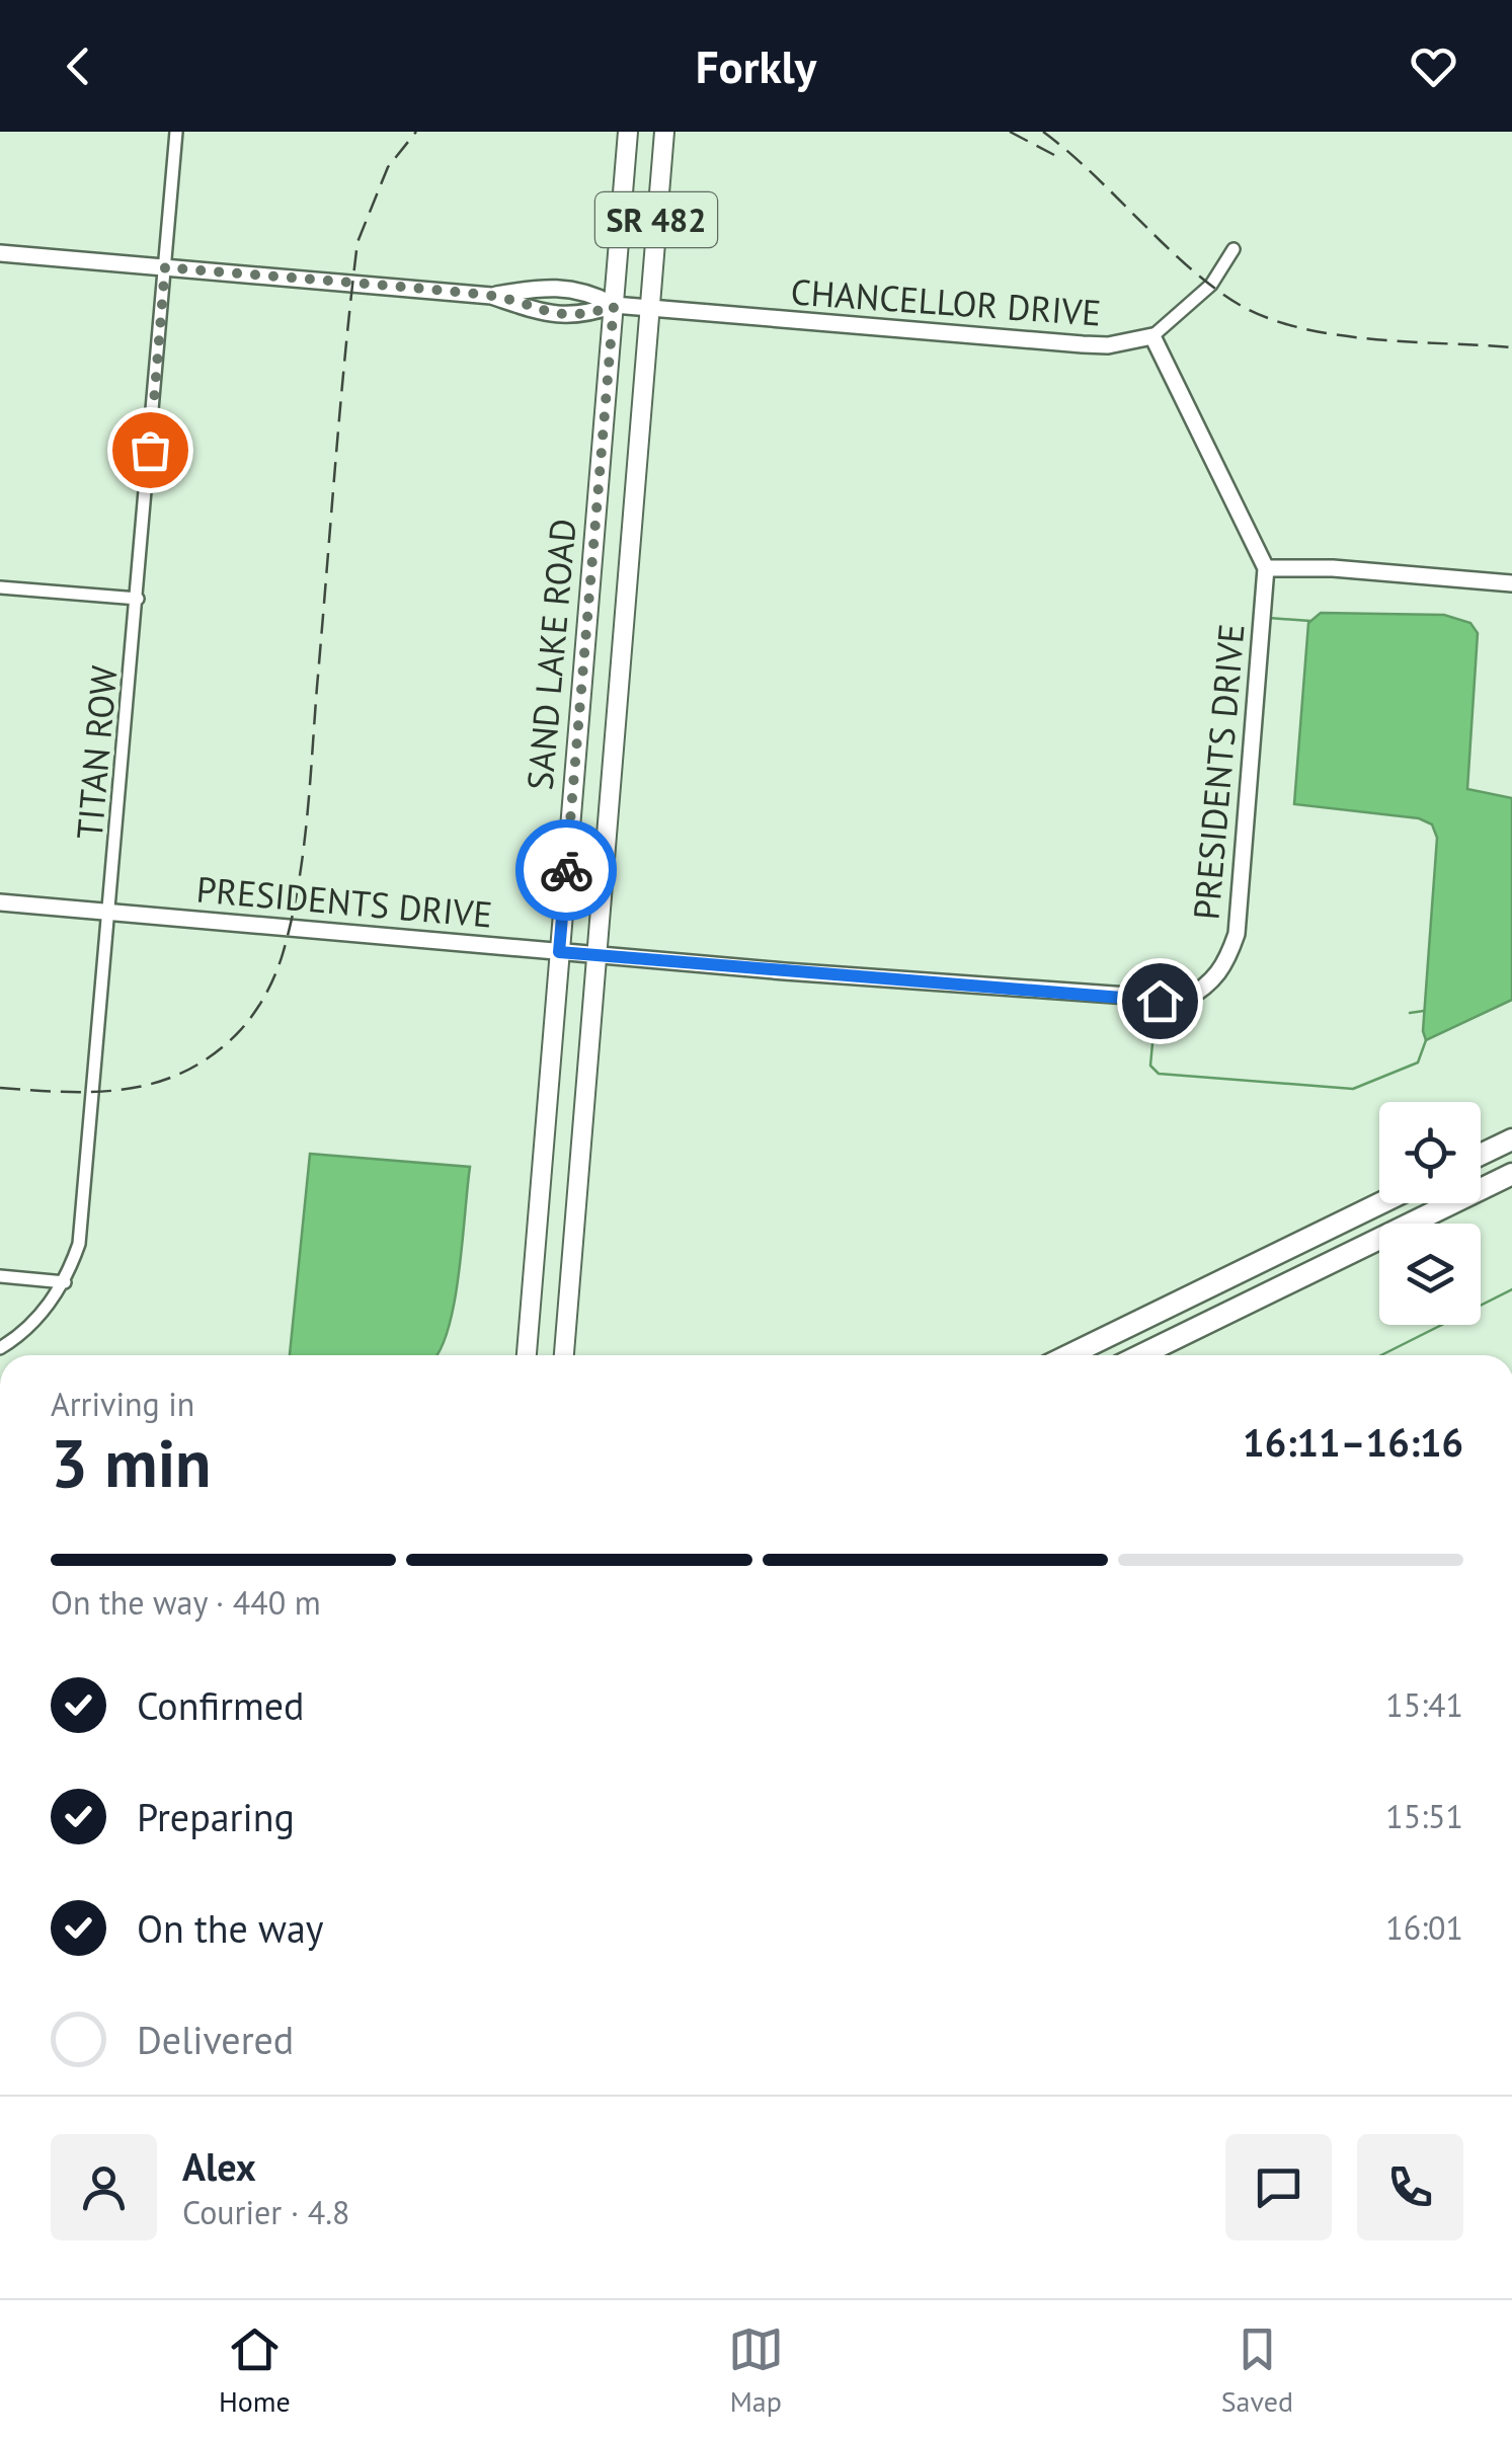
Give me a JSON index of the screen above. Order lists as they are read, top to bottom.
{
  "streets": {
    "main road": ["SR 482", "SAND LAKE ROAD"],
    "street": ["CHANCELLOR DRIVE", "TITAN ROW", "PRESIDENTS DRIVE"]
  },
  "crossings": [
    ["CHANCELLOR DRIVE", "SAND LAKE ROAD"],
    ["CHANCELLOR DRIVE", "TITAN ROW"],
    ["SAND LAKE ROAD", "PRESIDENTS DRIVE"],
    ["TITAN ROW", "PRESIDENTS DRIVE"]
  ],
  "page": {
    "header": "Forkly",
    "heading": ["3 min", "Arriving in", "16:11–16:16"],
    "panel": ["Alex", "Courier · 4.8"],
    "bar": "On the way · 440 m",
    "list": [
      ["Confirmed", "15:41"],
      ["Preparing", "15:51"],
      ["On the way", "16:01"],
      "Delivered"
    ],
    "tabs": ["Home", "Map", "Saved"]
  }
}
